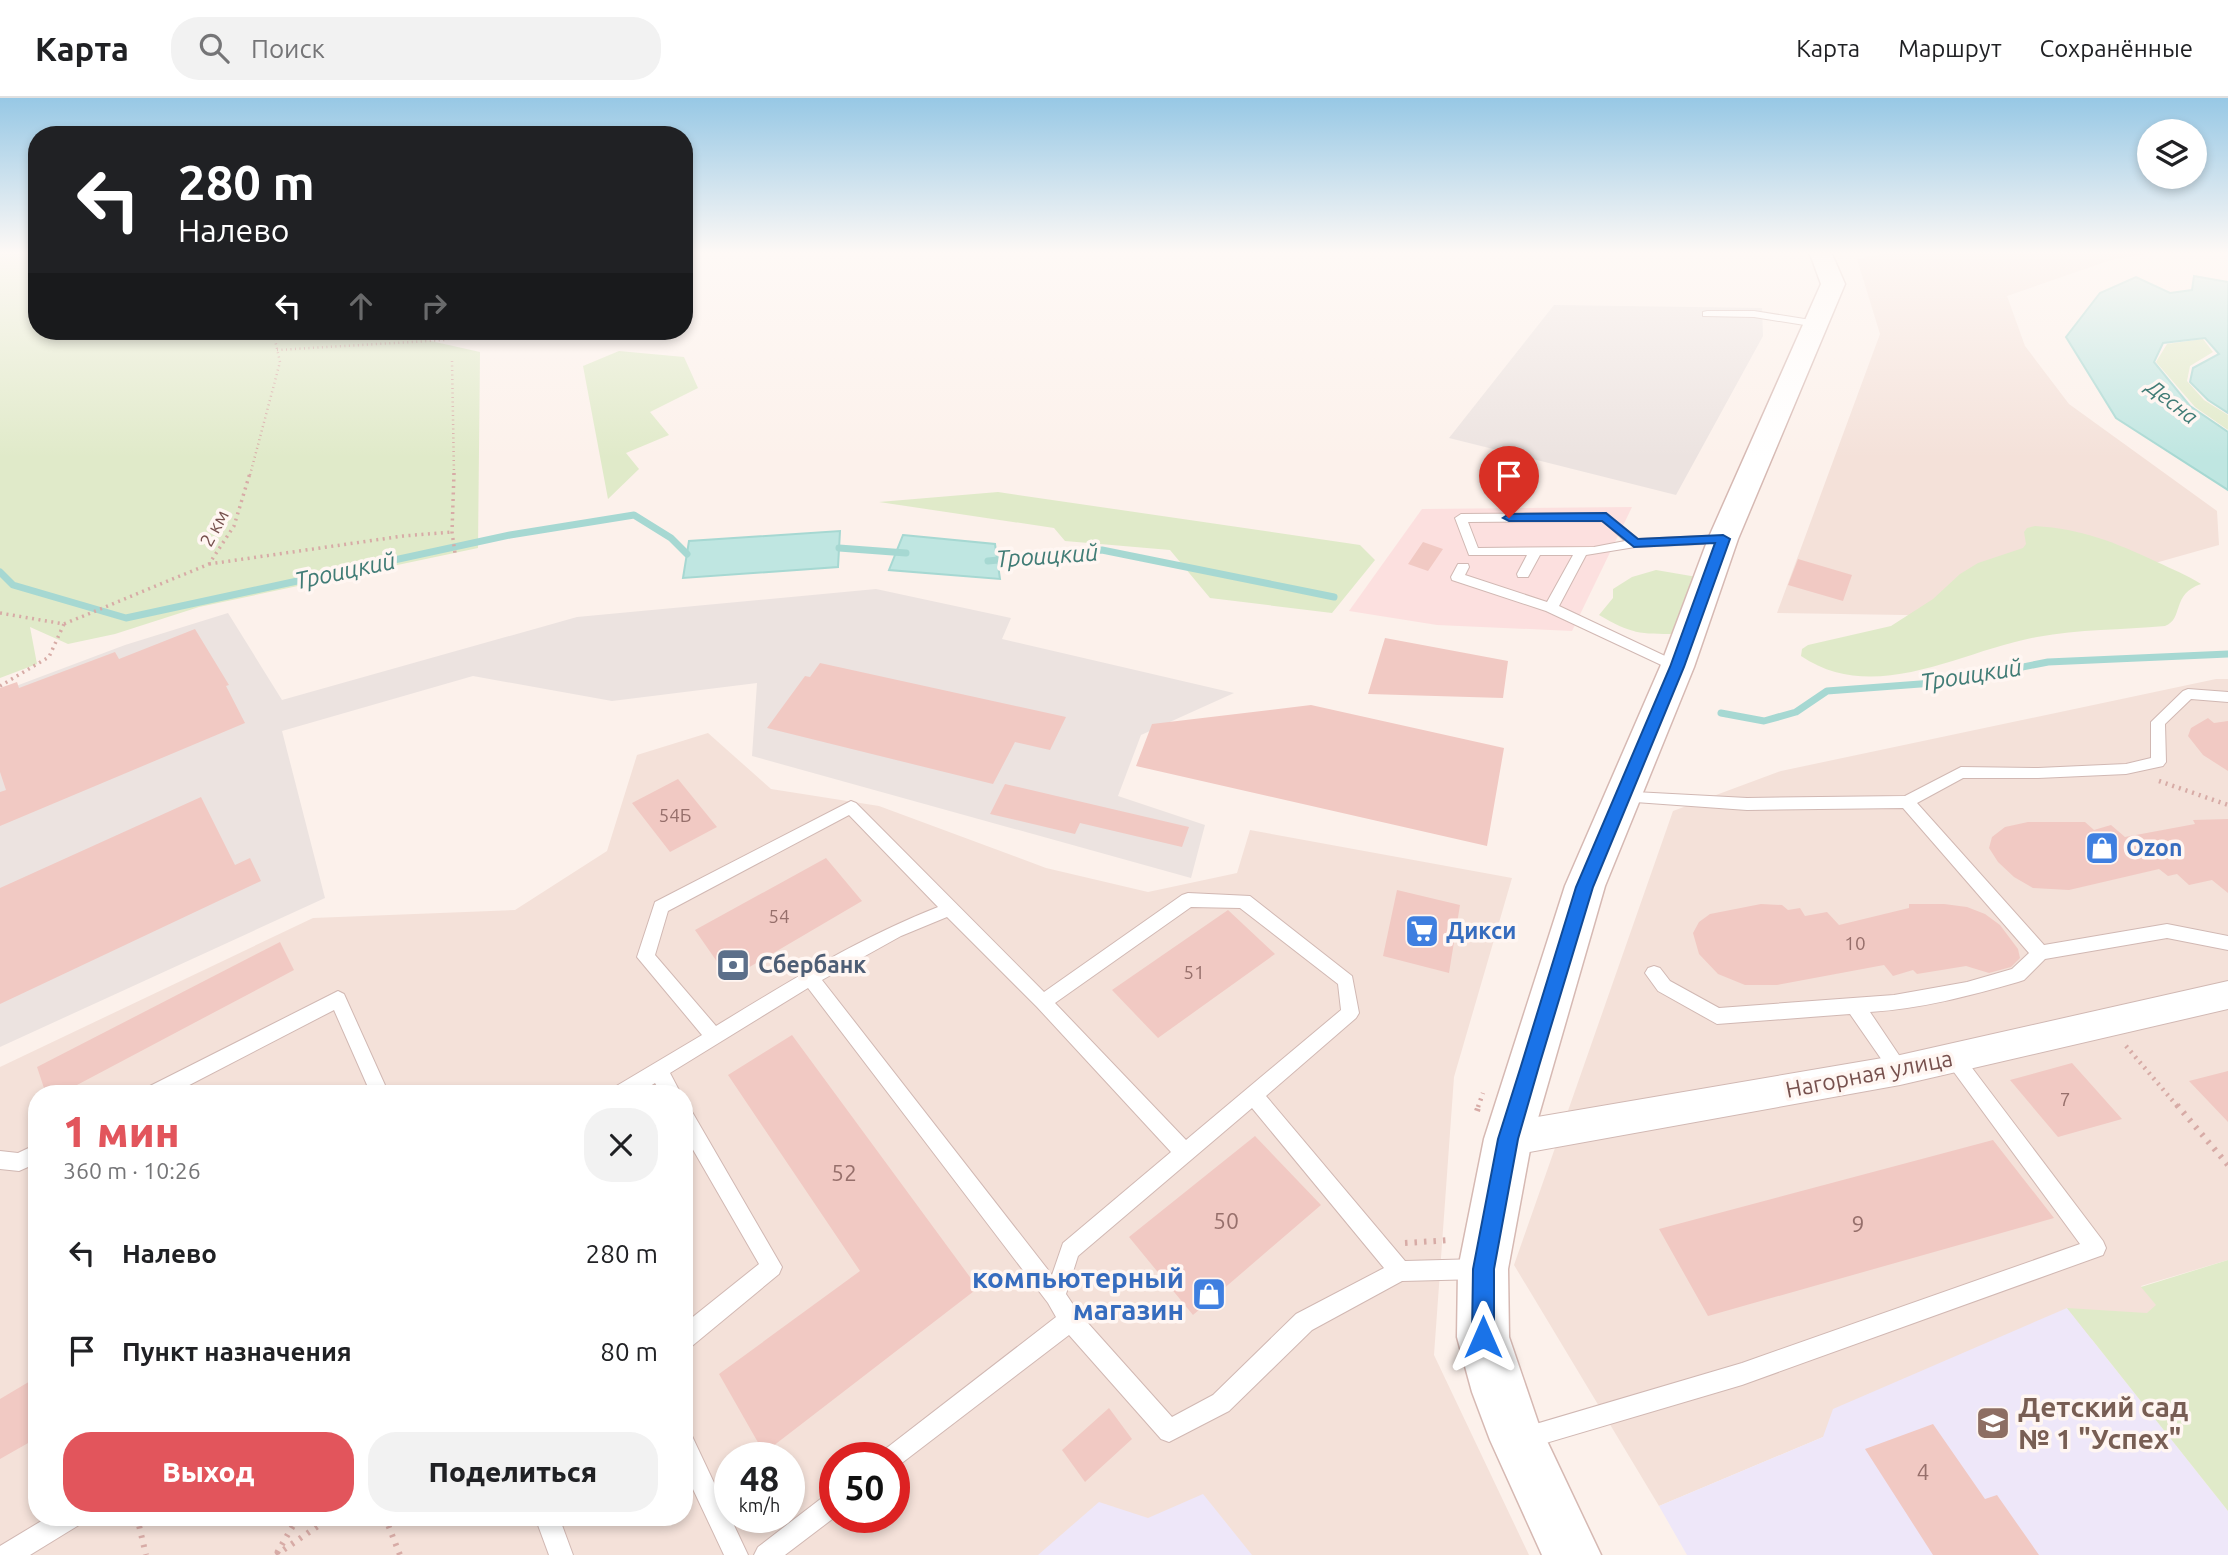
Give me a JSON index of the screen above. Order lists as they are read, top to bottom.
{
  "streets": {
    "street": ["Нагорная улица"],
    "path": ["2 км"]
  },
  "water": ["Десна", "Троицкий"],
  "places": {
    "shop": ["Ozon", "компьютерный магазин"],
    "supermarket": ["Дикси"],
    "bank": ["Сбербанк"],
    "school or university": ["Детский сад № 1 \"Успех\""]
  },
  "house_numbers": [
    "54Б",
    "54",
    "10",
    "51",
    "7",
    "52",
    "50",
    "9",
    "4"
  ],
  "page": {
    "header": "Карта",
    "search": "Поиск",
    "nav": ["Карта", "Маршрут", "Сохранённые"],
    "turn": ["280 m", "Налево"],
    "heading": ["1 мин", "360 m · 10:26"],
    "list": [
      {
        "name": "Налево",
        "value": "280 m"
      },
      {
        "name": "Пункт назначения",
        "value": "80 m"
      }
    ],
    "buttons": ["Выход", "Поделиться"],
    "speed": "48 km/h",
    "limit": "50"
  }
}
